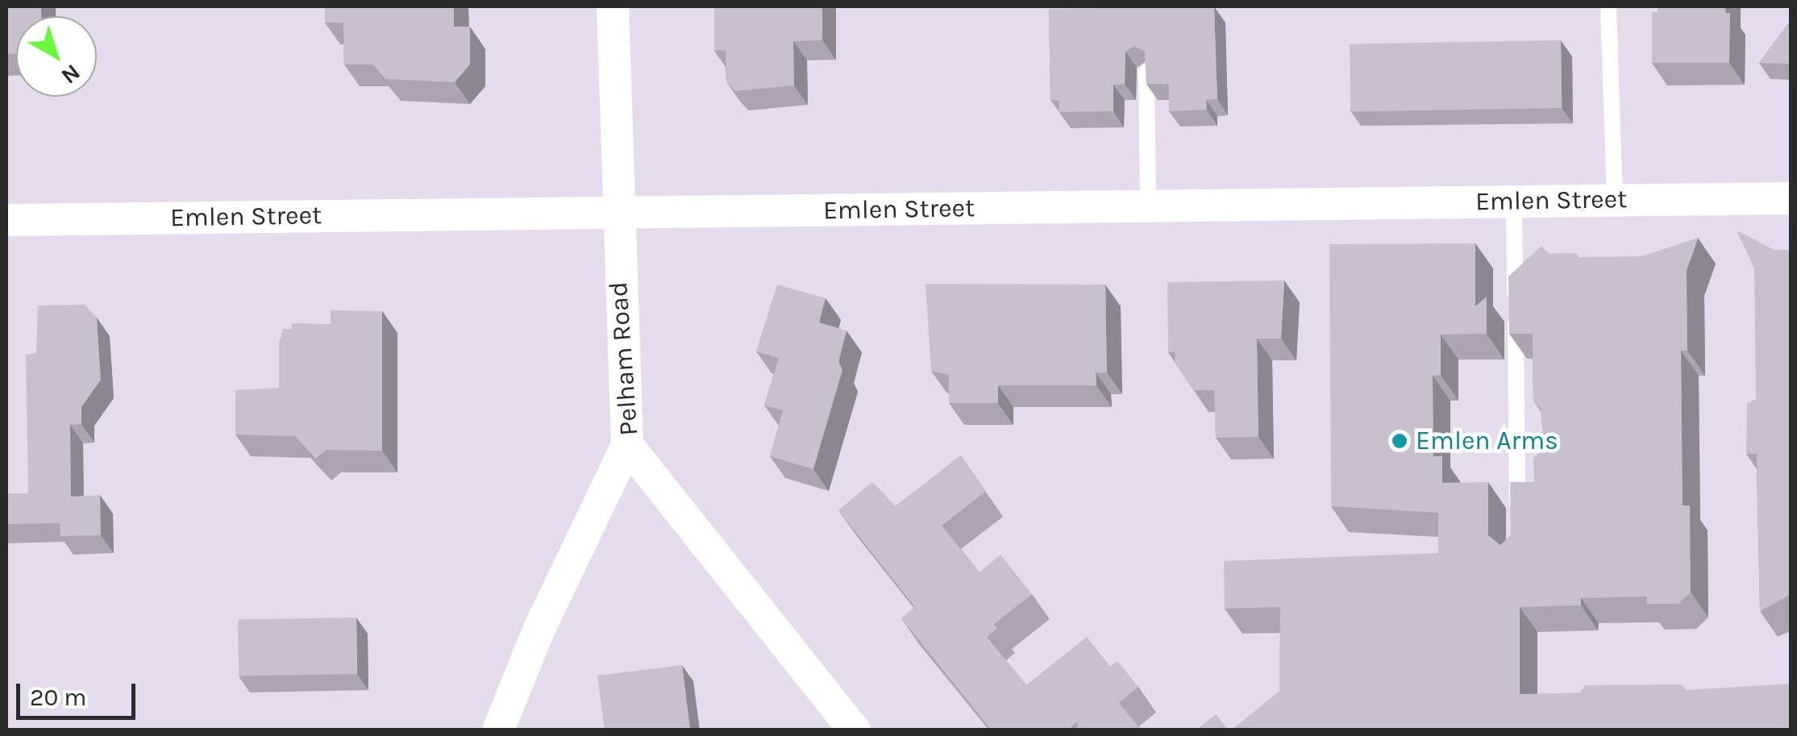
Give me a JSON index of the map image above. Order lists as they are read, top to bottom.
{
  "streets": {
    "street": ["Emlen Street", "Pelham Road"]
  },
  "crossings": [
    ["Emlen Street", "Pelham Road"]
  ],
  "places": ["Emlen Arms"],
  "scale_bar": "20 m",
  "north": "bottom right"
}
